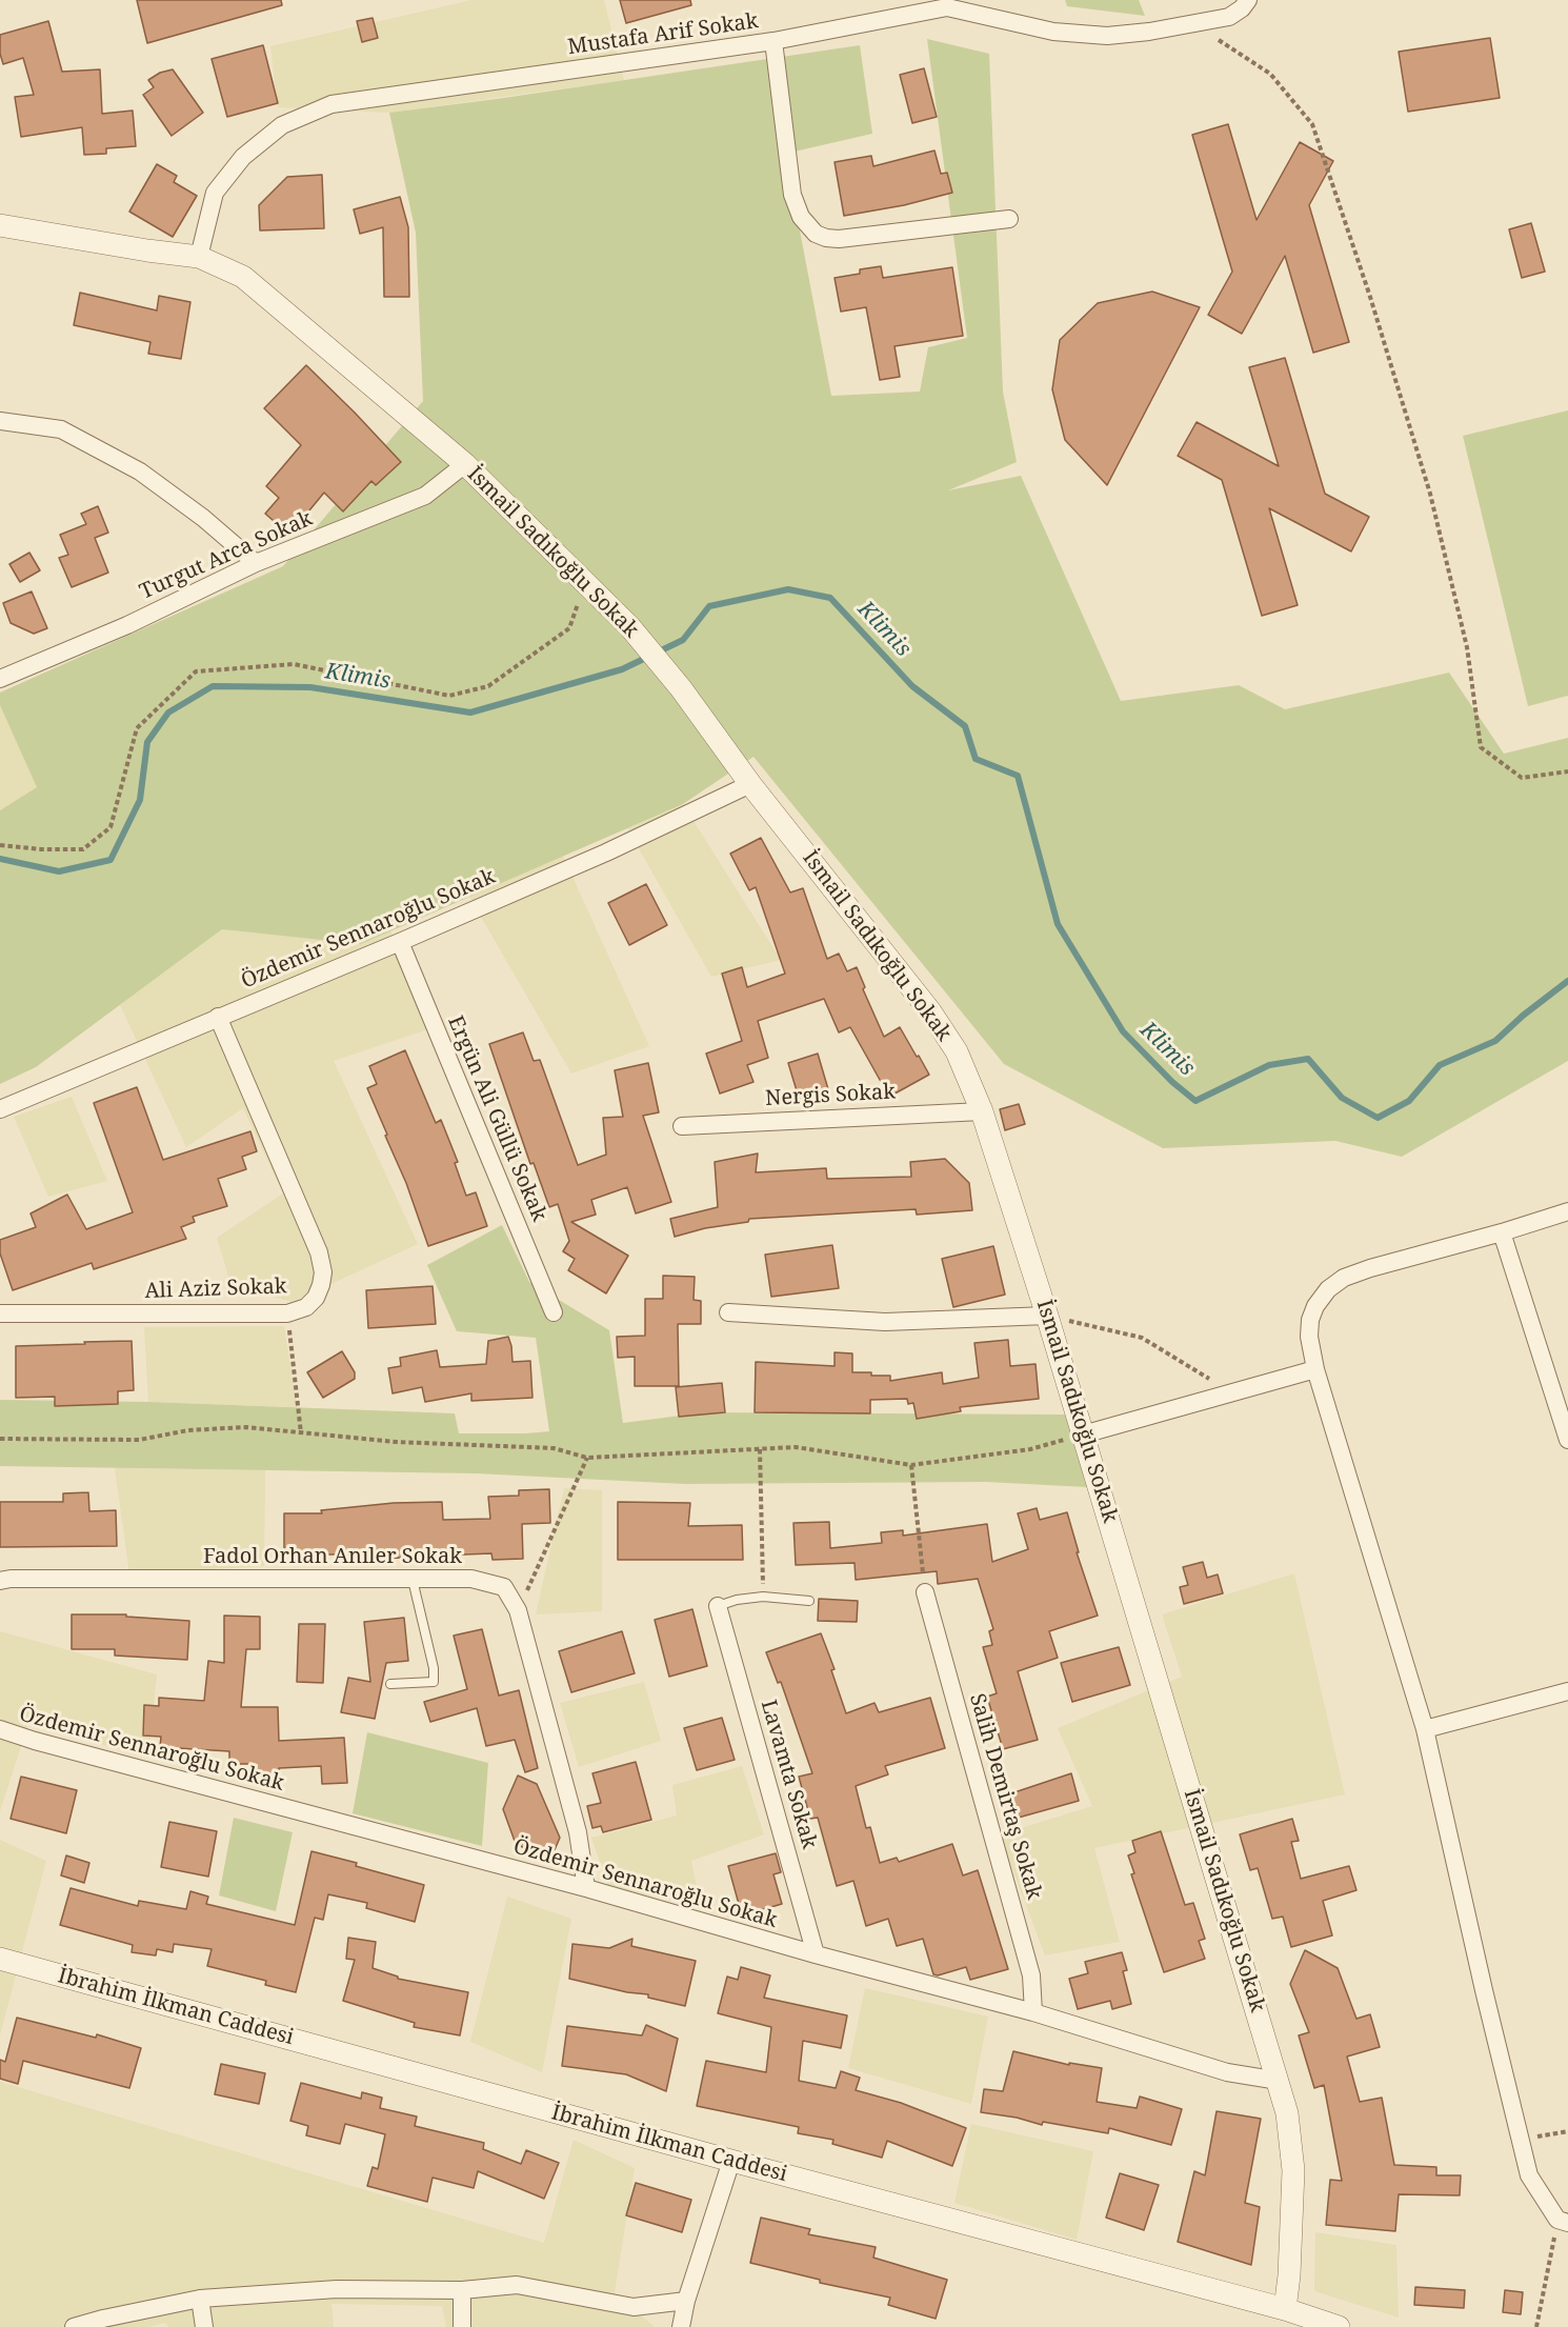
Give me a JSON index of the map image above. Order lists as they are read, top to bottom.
{
  "streets": {
    "street": [
      "Mustafa Arif Sokak",
      "İsmail Sadıkoğlu Sokak",
      "Turgut Arca Sokak",
      "Özdemir Sennaroğlu Sokak",
      "Nergis Sokak",
      "Ergün Ali Güllü Sokak",
      "Ali Aziz Sokak",
      "Fadol Orhan Anıler Sokak",
      "Lavamta Sokak",
      "Salih Demirtaş Sokak",
      "İbrahim İlkman Caddesi"
    ]
  },
  "crossings": [
    ["Mustafa Arif Sokak", "İsmail Sadıkoğlu Sokak"],
    ["İsmail Sadıkoğlu Sokak", "Turgut Arca Sokak"],
    ["İsmail Sadıkoğlu Sokak", "Özdemir Sennaroğlu Sokak"],
    ["İsmail Sadıkoğlu Sokak", "Nergis Sokak"],
    ["İsmail Sadıkoğlu Sokak", "İbrahim İlkman Caddesi"],
    ["Özdemir Sennaroğlu Sokak", "Ergün Ali Güllü Sokak"],
    ["Özdemir Sennaroğlu Sokak", "Ali Aziz Sokak"],
    ["Özdemir Sennaroğlu Sokak", "Fadol Orhan Anıler Sokak"],
    ["Özdemir Sennaroğlu Sokak", "Lavamta Sokak"],
    ["Özdemir Sennaroğlu Sokak", "Salih Demirtaş Sokak"]
  ],
  "water": ["Klimis"]
}
